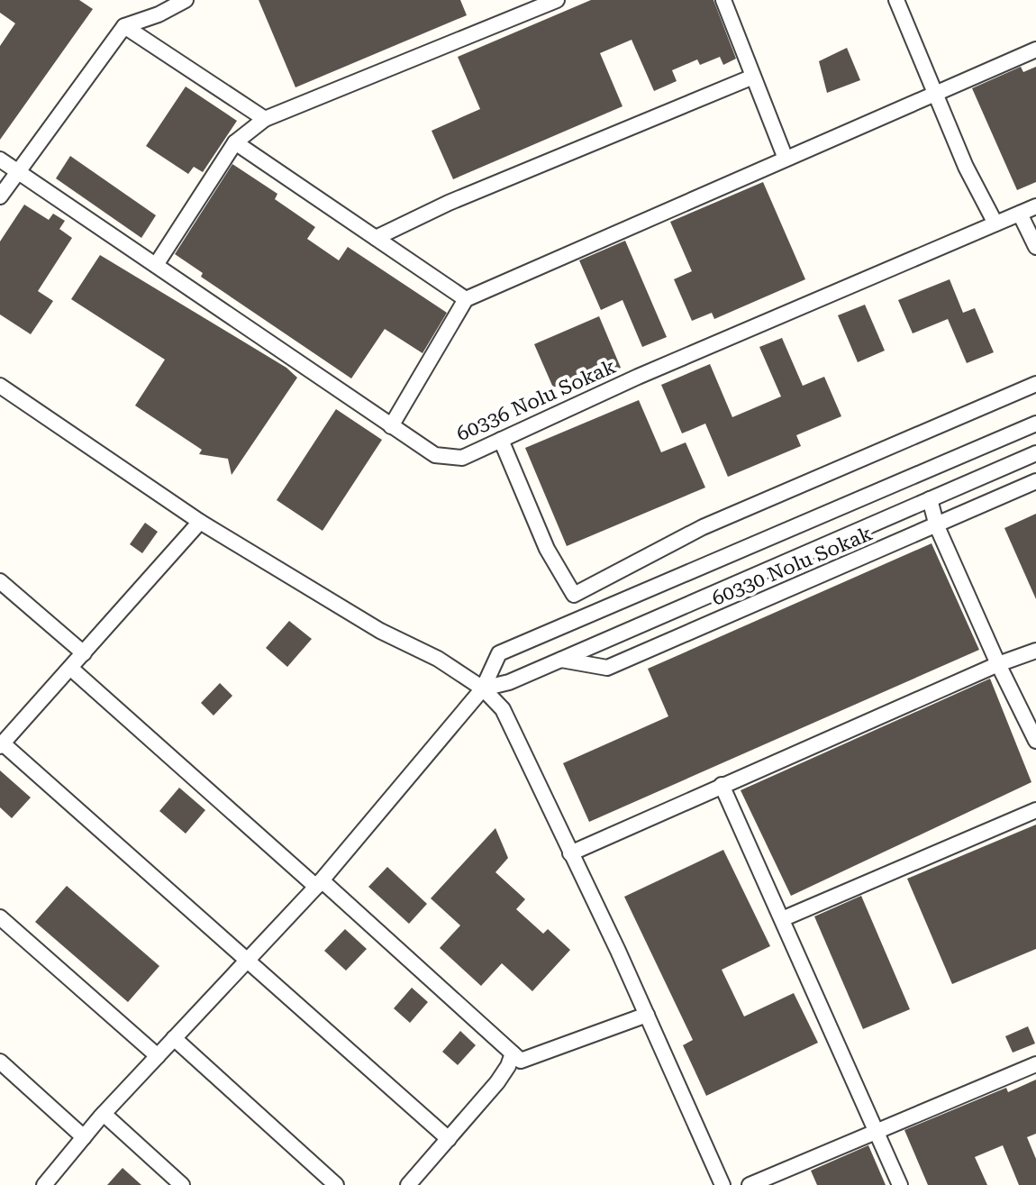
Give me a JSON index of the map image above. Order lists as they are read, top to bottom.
{
  "streets": {
    "street": ["60336 Nolu Sokak", "60330 Nolu Sokak"]
  }
}
